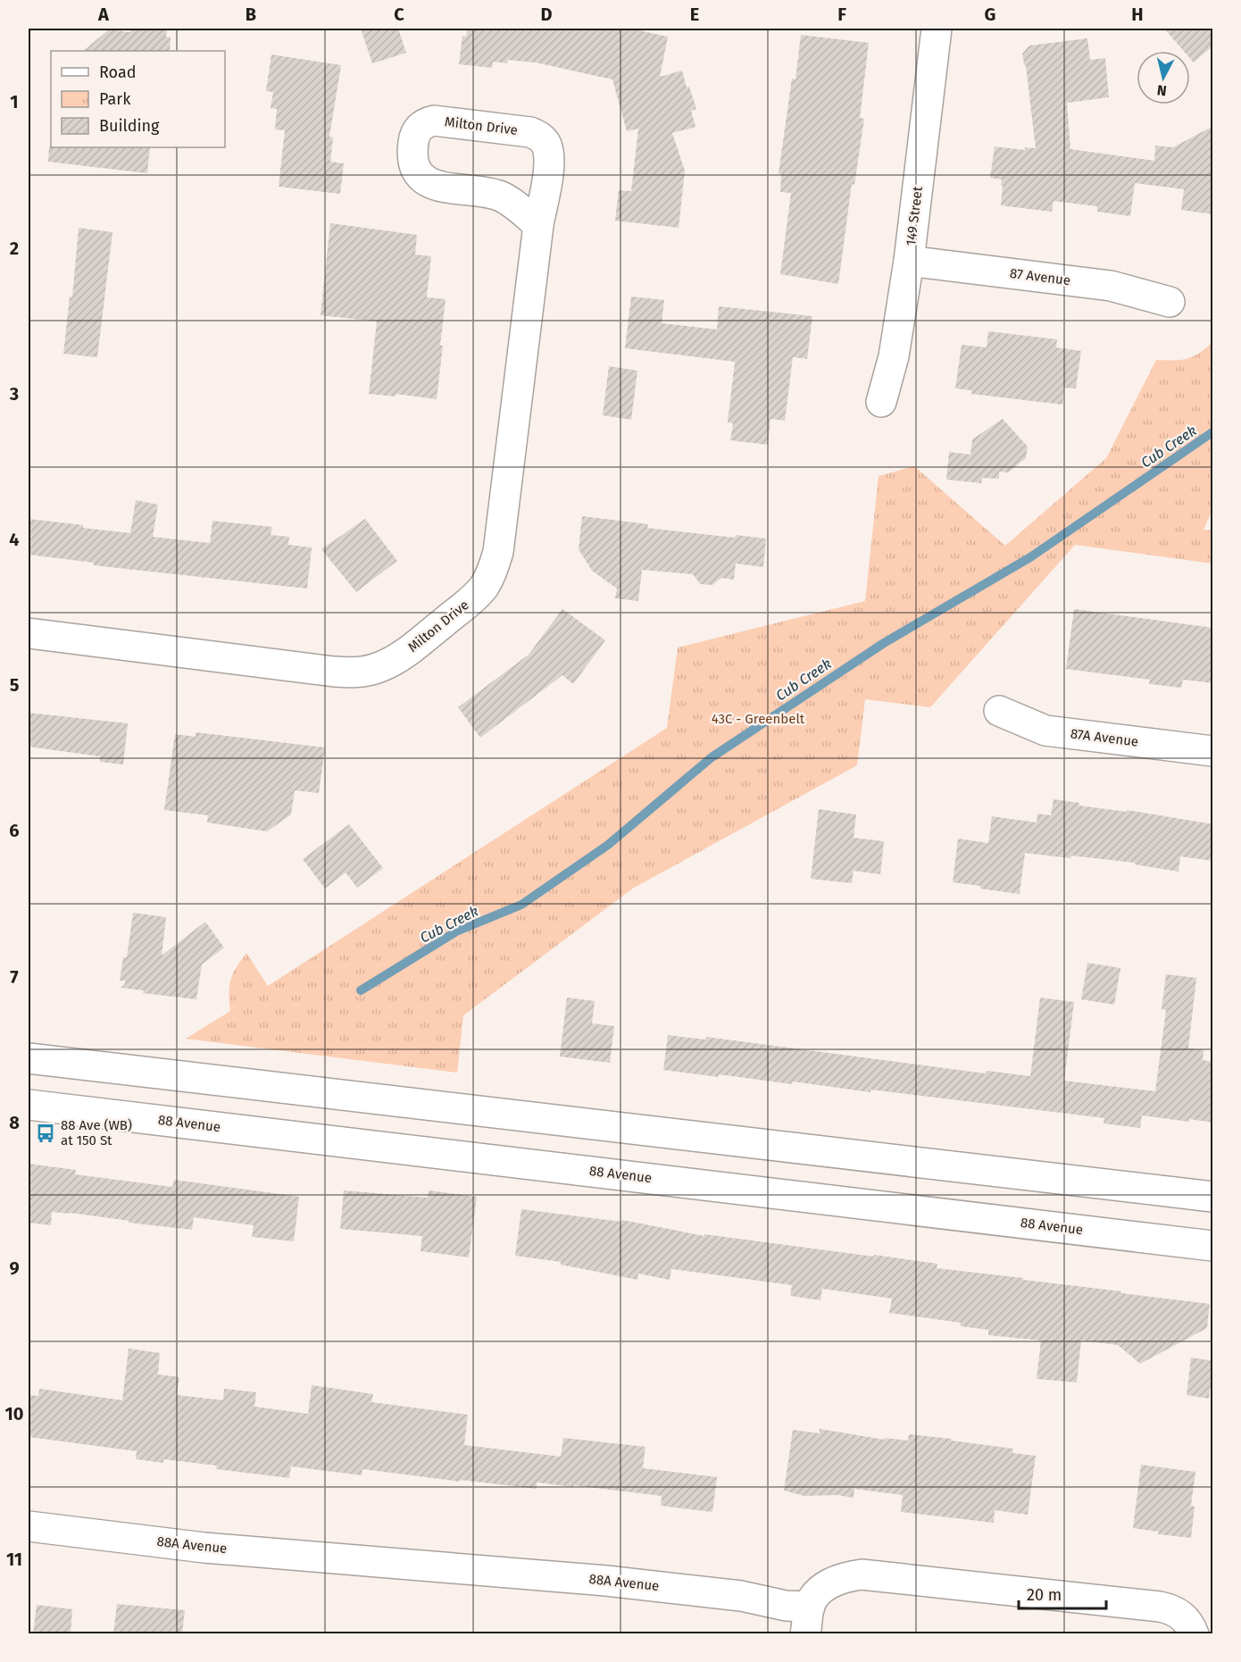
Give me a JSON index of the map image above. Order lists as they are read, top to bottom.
{
  "streets": {
    "street": [
      "Milton Drive",
      "149 Street",
      "87 Avenue",
      "87A Avenue",
      "88 Avenue",
      "88A Avenue"
    ]
  },
  "crossings": [
    ["149 Street", "87 Avenue"]
  ],
  "water": ["Cub Creek"],
  "parks": ["43C - Greenbelt"],
  "places": {
    "bus stop": ["88 Ave (WB) at 150 St"]
  },
  "legend": ["Road", "Park", "Building"],
  "scale_bar": "20 m",
  "north": "bottom",
  "grid": {
    "columns": [
      "A",
      "B",
      "C",
      "D",
      "E",
      "F",
      "G",
      "H"
    ],
    "rows": [
      "1",
      "2",
      "3",
      "4",
      "5",
      "6",
      "7",
      "8",
      "9",
      "10",
      "11"
    ]
  }
}
